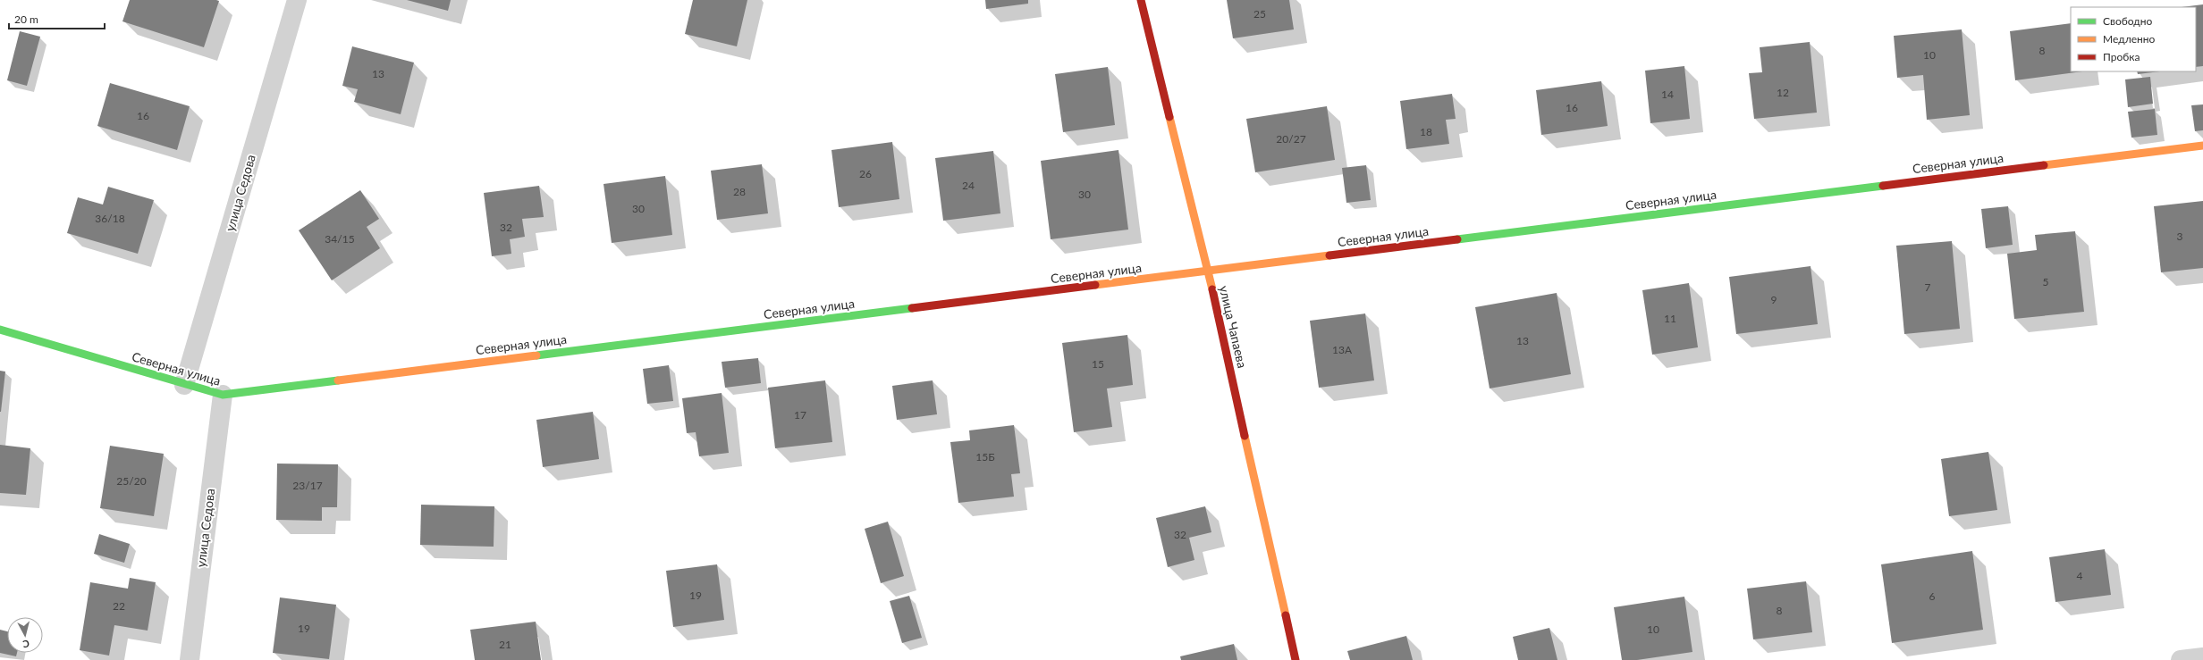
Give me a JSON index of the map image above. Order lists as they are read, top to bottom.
{
  "streets": {
    "street": ["Северная улица", "улица Седова", "улица Чапаева"]
  },
  "crossings": [
    ["Северная улица", "улица Седова"],
    ["Северная улица", "улица Чапаева"]
  ],
  "house_numbers": [
    "25",
    "8",
    "10",
    "13",
    "12",
    "14",
    "16",
    "16",
    "18",
    "20/27",
    "26",
    "24",
    "28",
    "30",
    "30",
    "36/18",
    "32",
    "3",
    "34/15",
    "5",
    "7",
    "9",
    "11",
    "13",
    "13А",
    "15",
    "17",
    "15Б",
    "25/20",
    "23/17",
    "32",
    "4",
    "19",
    "6",
    "22",
    "8",
    "19",
    "10",
    "21"
  ],
  "legend": ["Свободно", "Медленно", "Пробка"],
  "scale_bar": "20 m",
  "north": "bottom"
}
